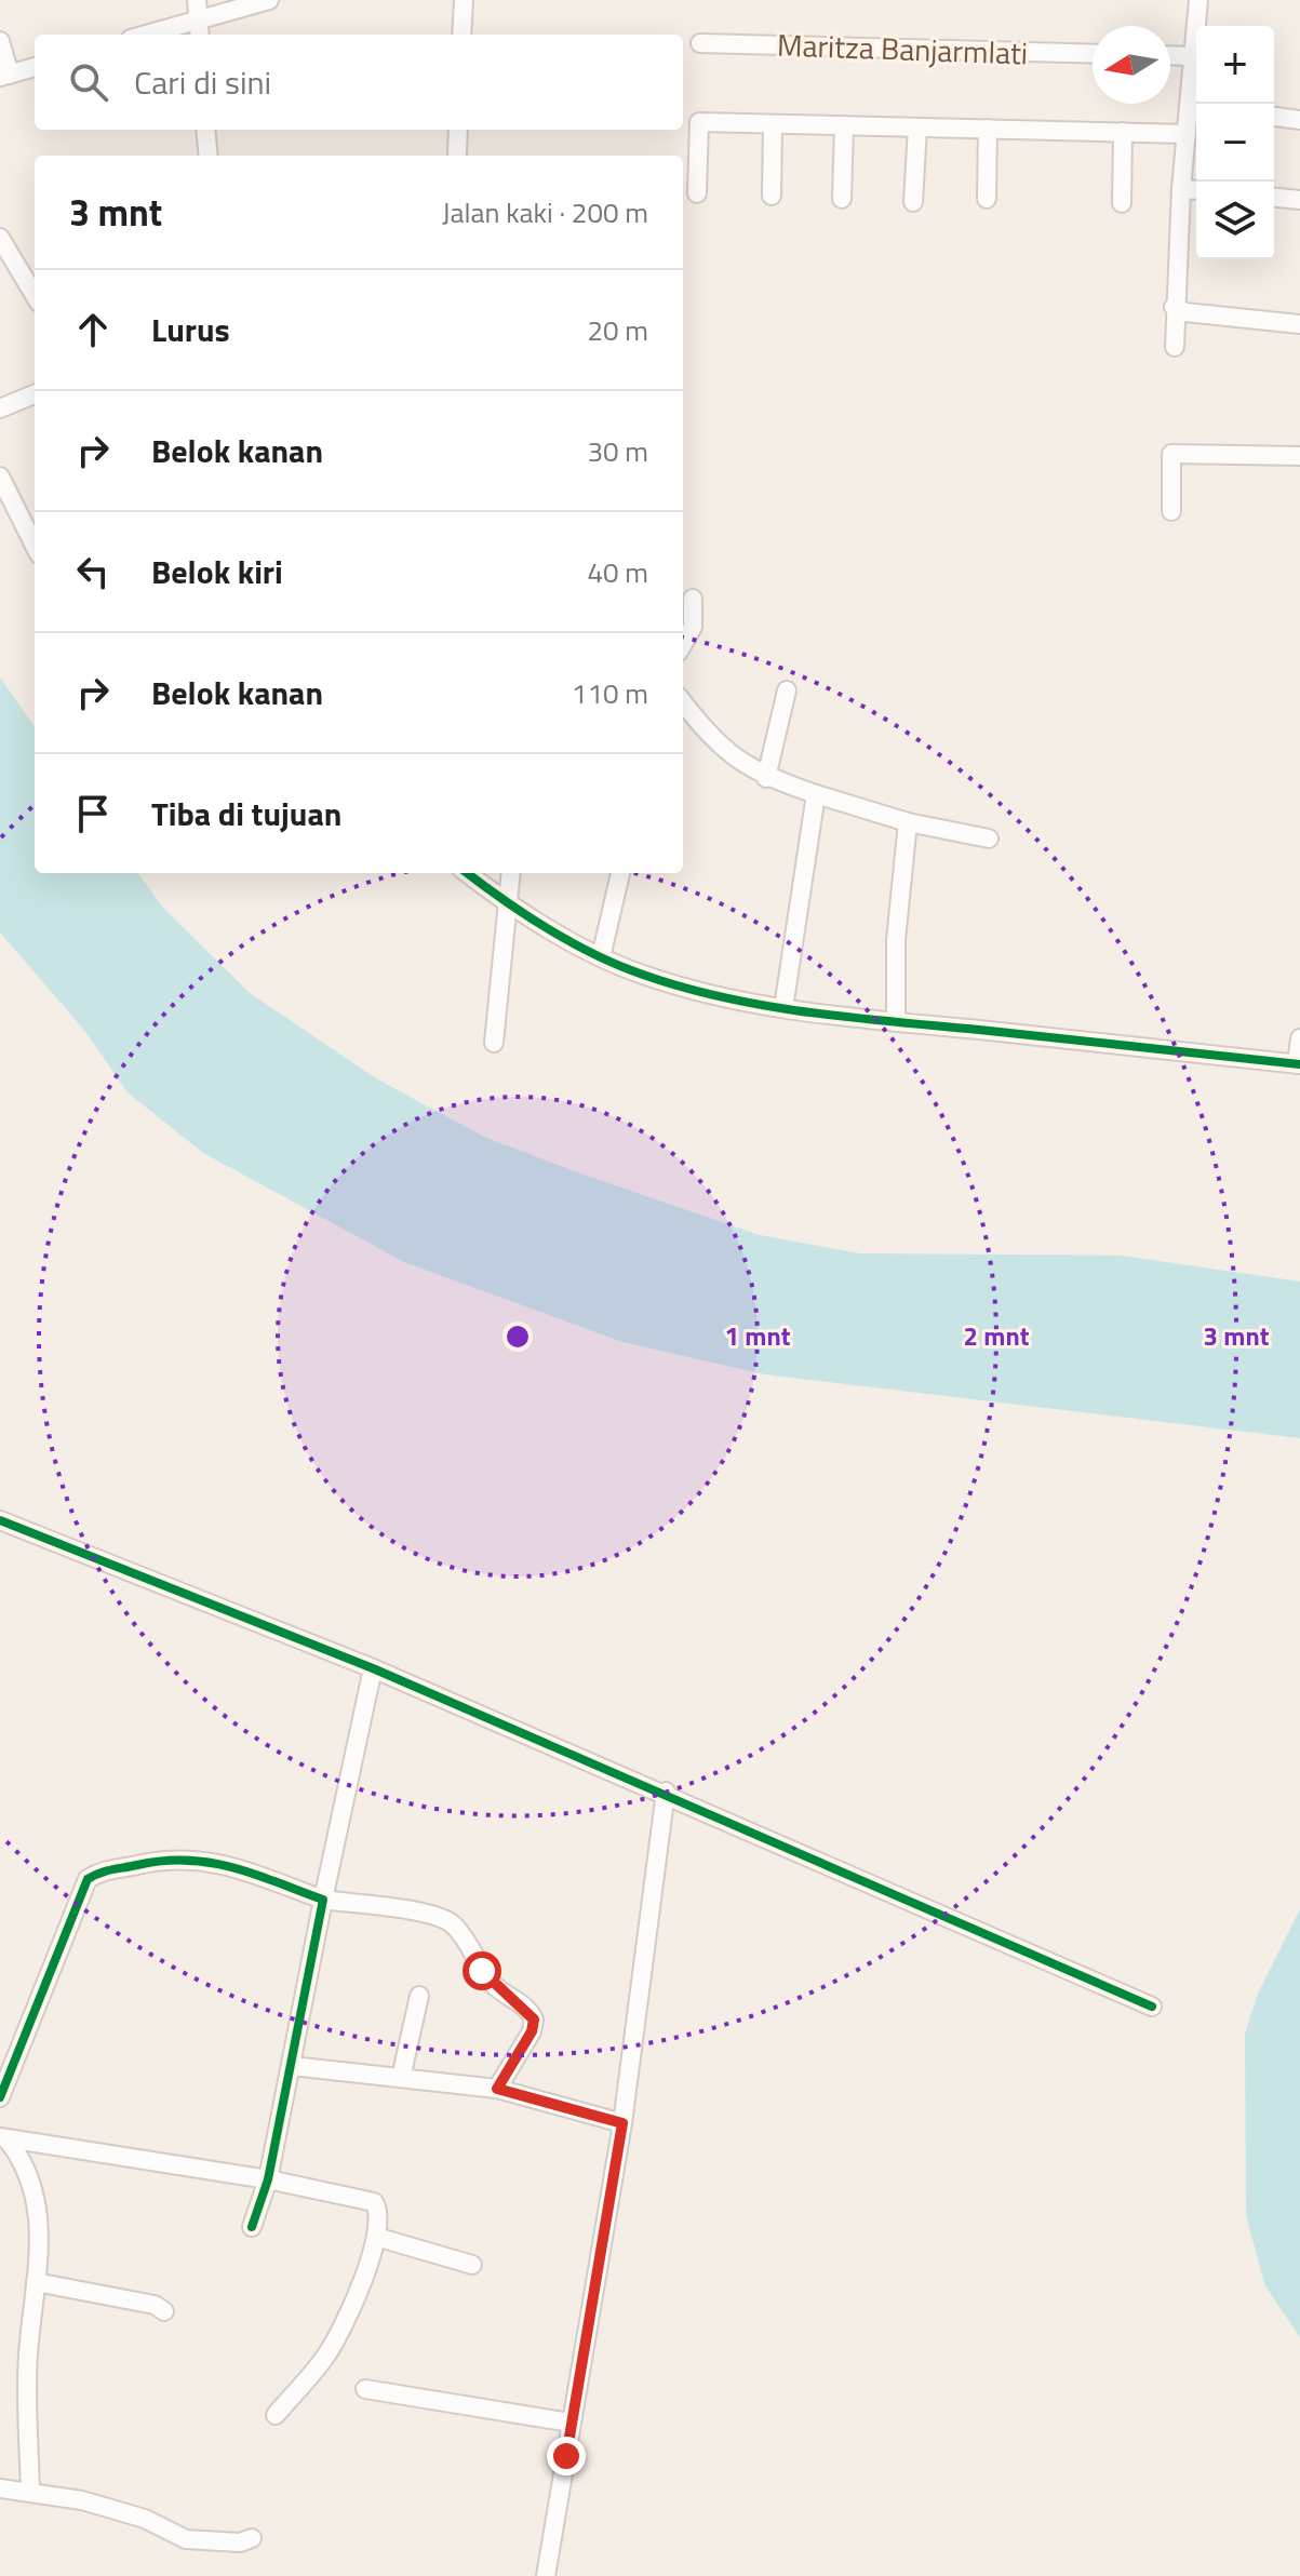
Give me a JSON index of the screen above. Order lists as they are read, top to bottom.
{
  "streets": {
    "street": ["Maritza Banjarmlati"]
  },
  "north": "left",
  "page": {
    "map_buttons": ["+", "−"],
    "search": "Cari di sini",
    "heading": ["3 mnt", "Jalan kaki · 200 m"],
    "list": [
      ["Lurus", "20 m"],
      ["Belok kanan", "30 m"],
      ["Belok kiri", "40 m"],
      ["Belok kanan", "110 m"],
      "Tiba di tujuan"
    ]
  },
  "rings": ["1 mnt", "2 mnt", "3 mnt"]
}
